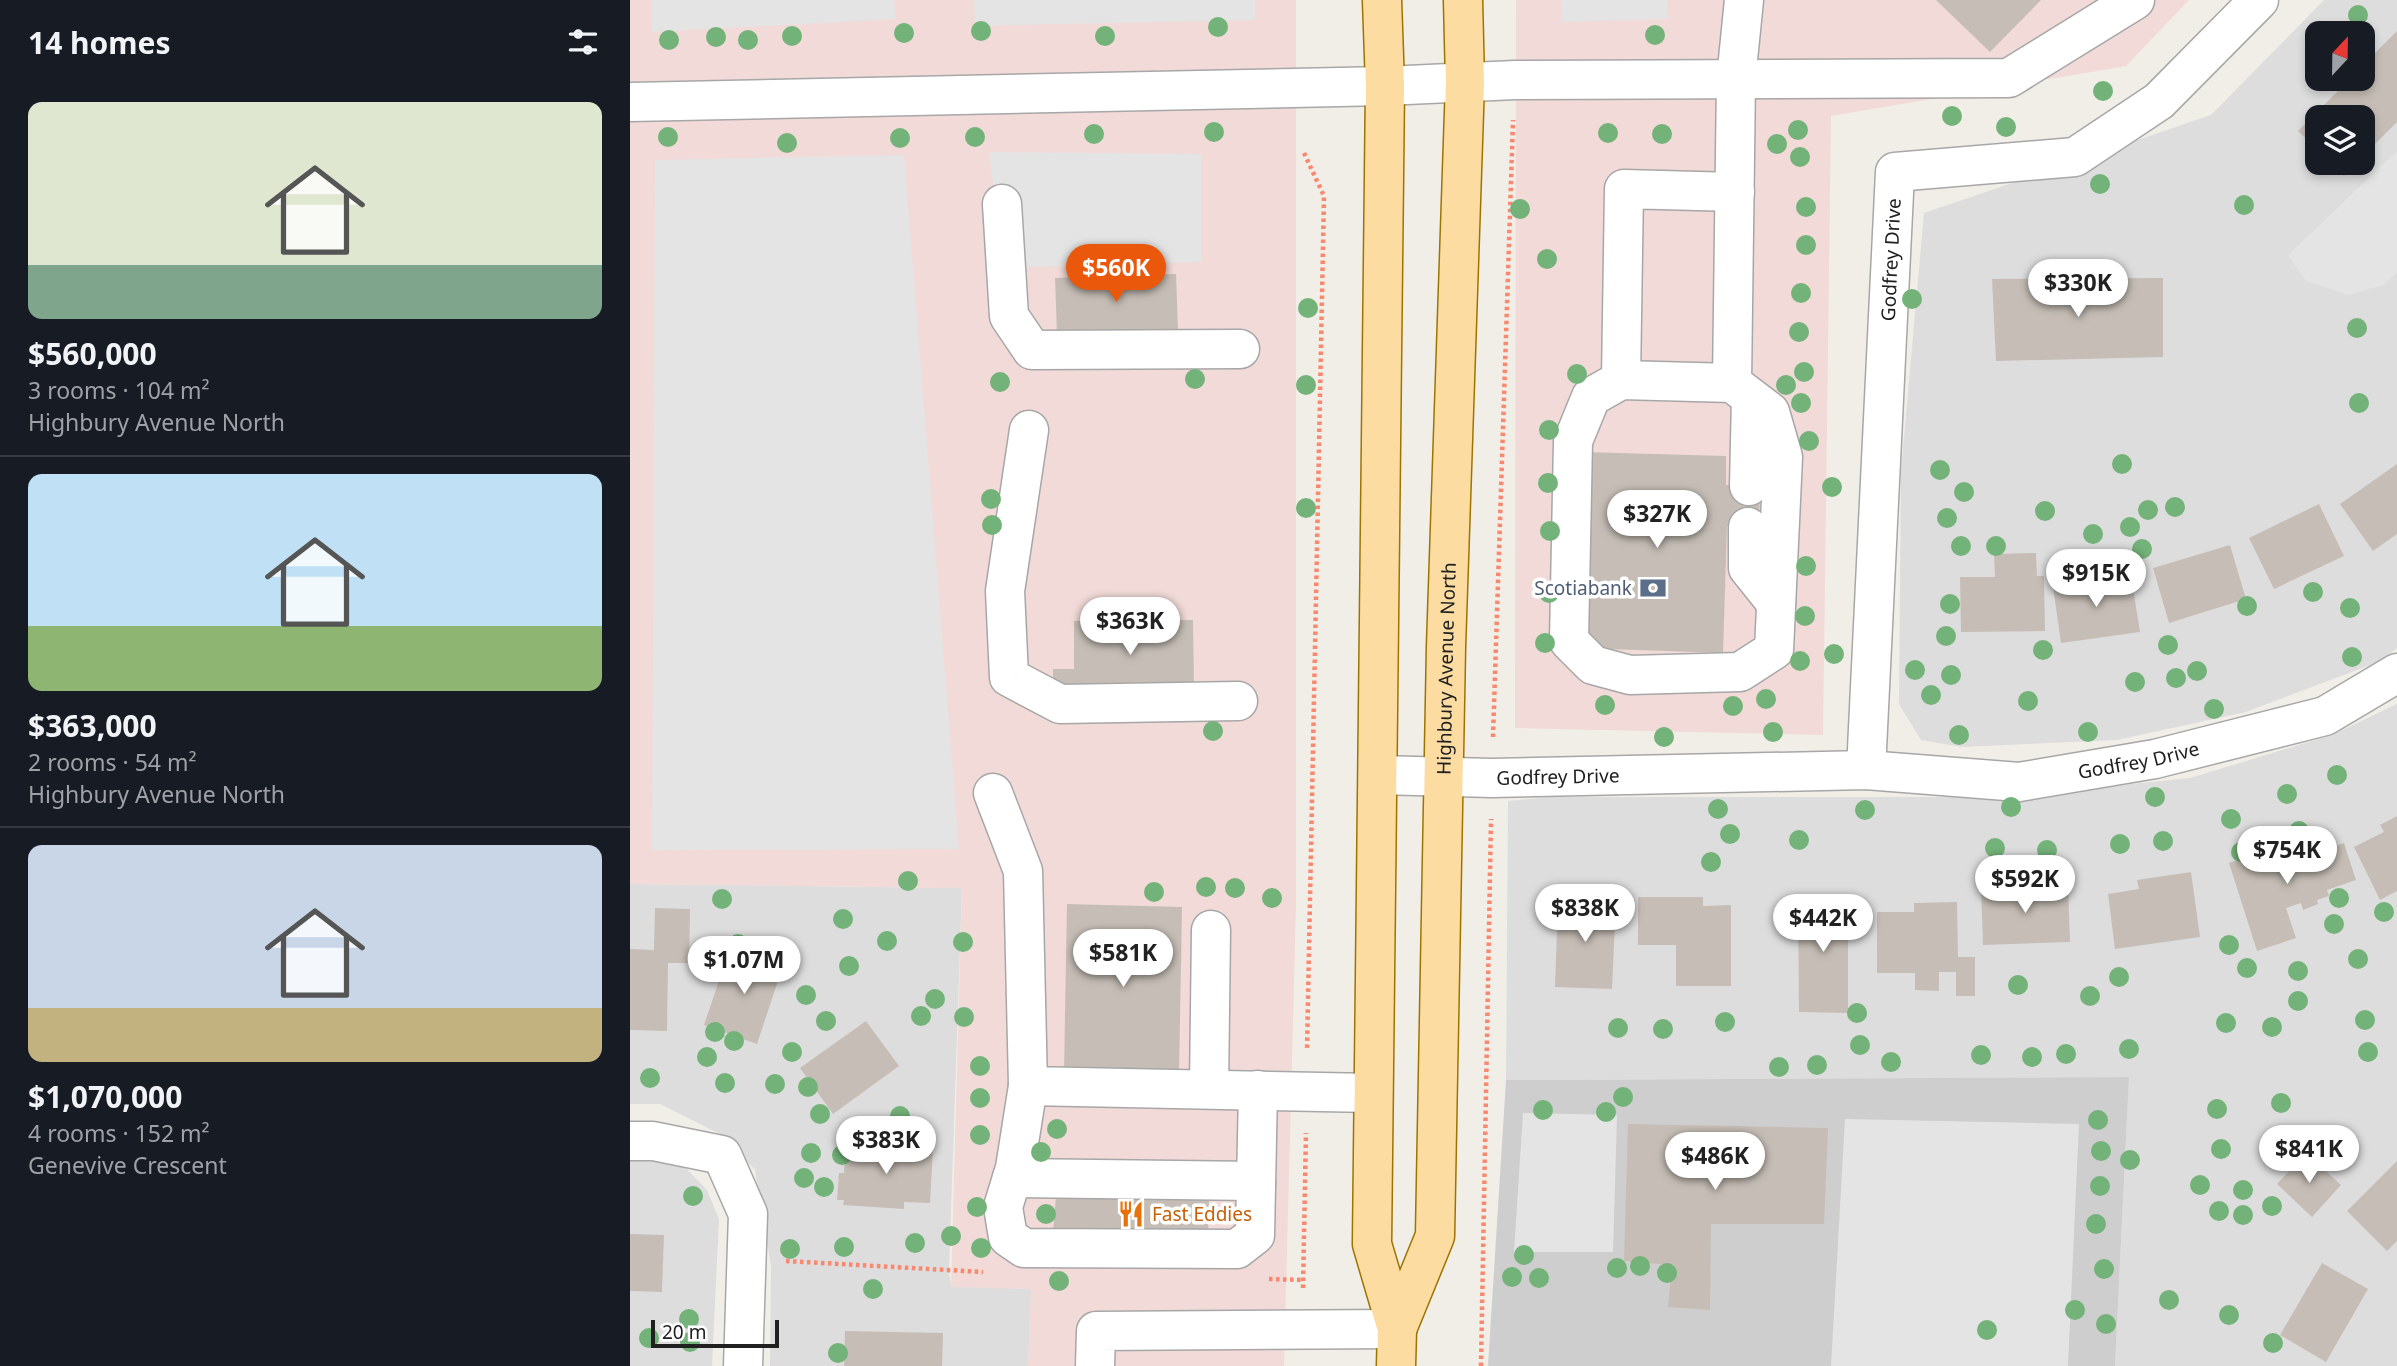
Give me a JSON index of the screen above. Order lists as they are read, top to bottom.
{
  "streets": {
    "main road": ["Highbury Avenue North"],
    "street": ["Godfrey Drive"]
  },
  "crossings": [
    ["Godfrey Drive", "Highbury Avenue North"]
  ],
  "places": {
    "bank": ["Scotiabank"],
    "restaurant": ["Fast Eddies"]
  },
  "scale_bar": "20 m",
  "north": "top",
  "page": {
    "heading": "14 homes",
    "list": [
      {
        "name": "$560,000",
        "note": "3 rooms · 104 m² · Highbury Avenue North"
      },
      {
        "name": "$363,000",
        "note": "2 rooms · 54 m² · Highbury Avenue North"
      },
      {
        "name": "$1,070,000",
        "note": "4 rooms · 152 m² · Genevive Crescent"
      }
    ],
    "price": [
      "$560K",
      "$330K",
      "$327K",
      "$915K",
      "$363K",
      "$754K",
      "$592K",
      "$838K",
      "$442K",
      "$581K",
      "$1.07M",
      "$383K",
      "$841K",
      "$486K"
    ],
    "scale": "20 m"
  }
}
